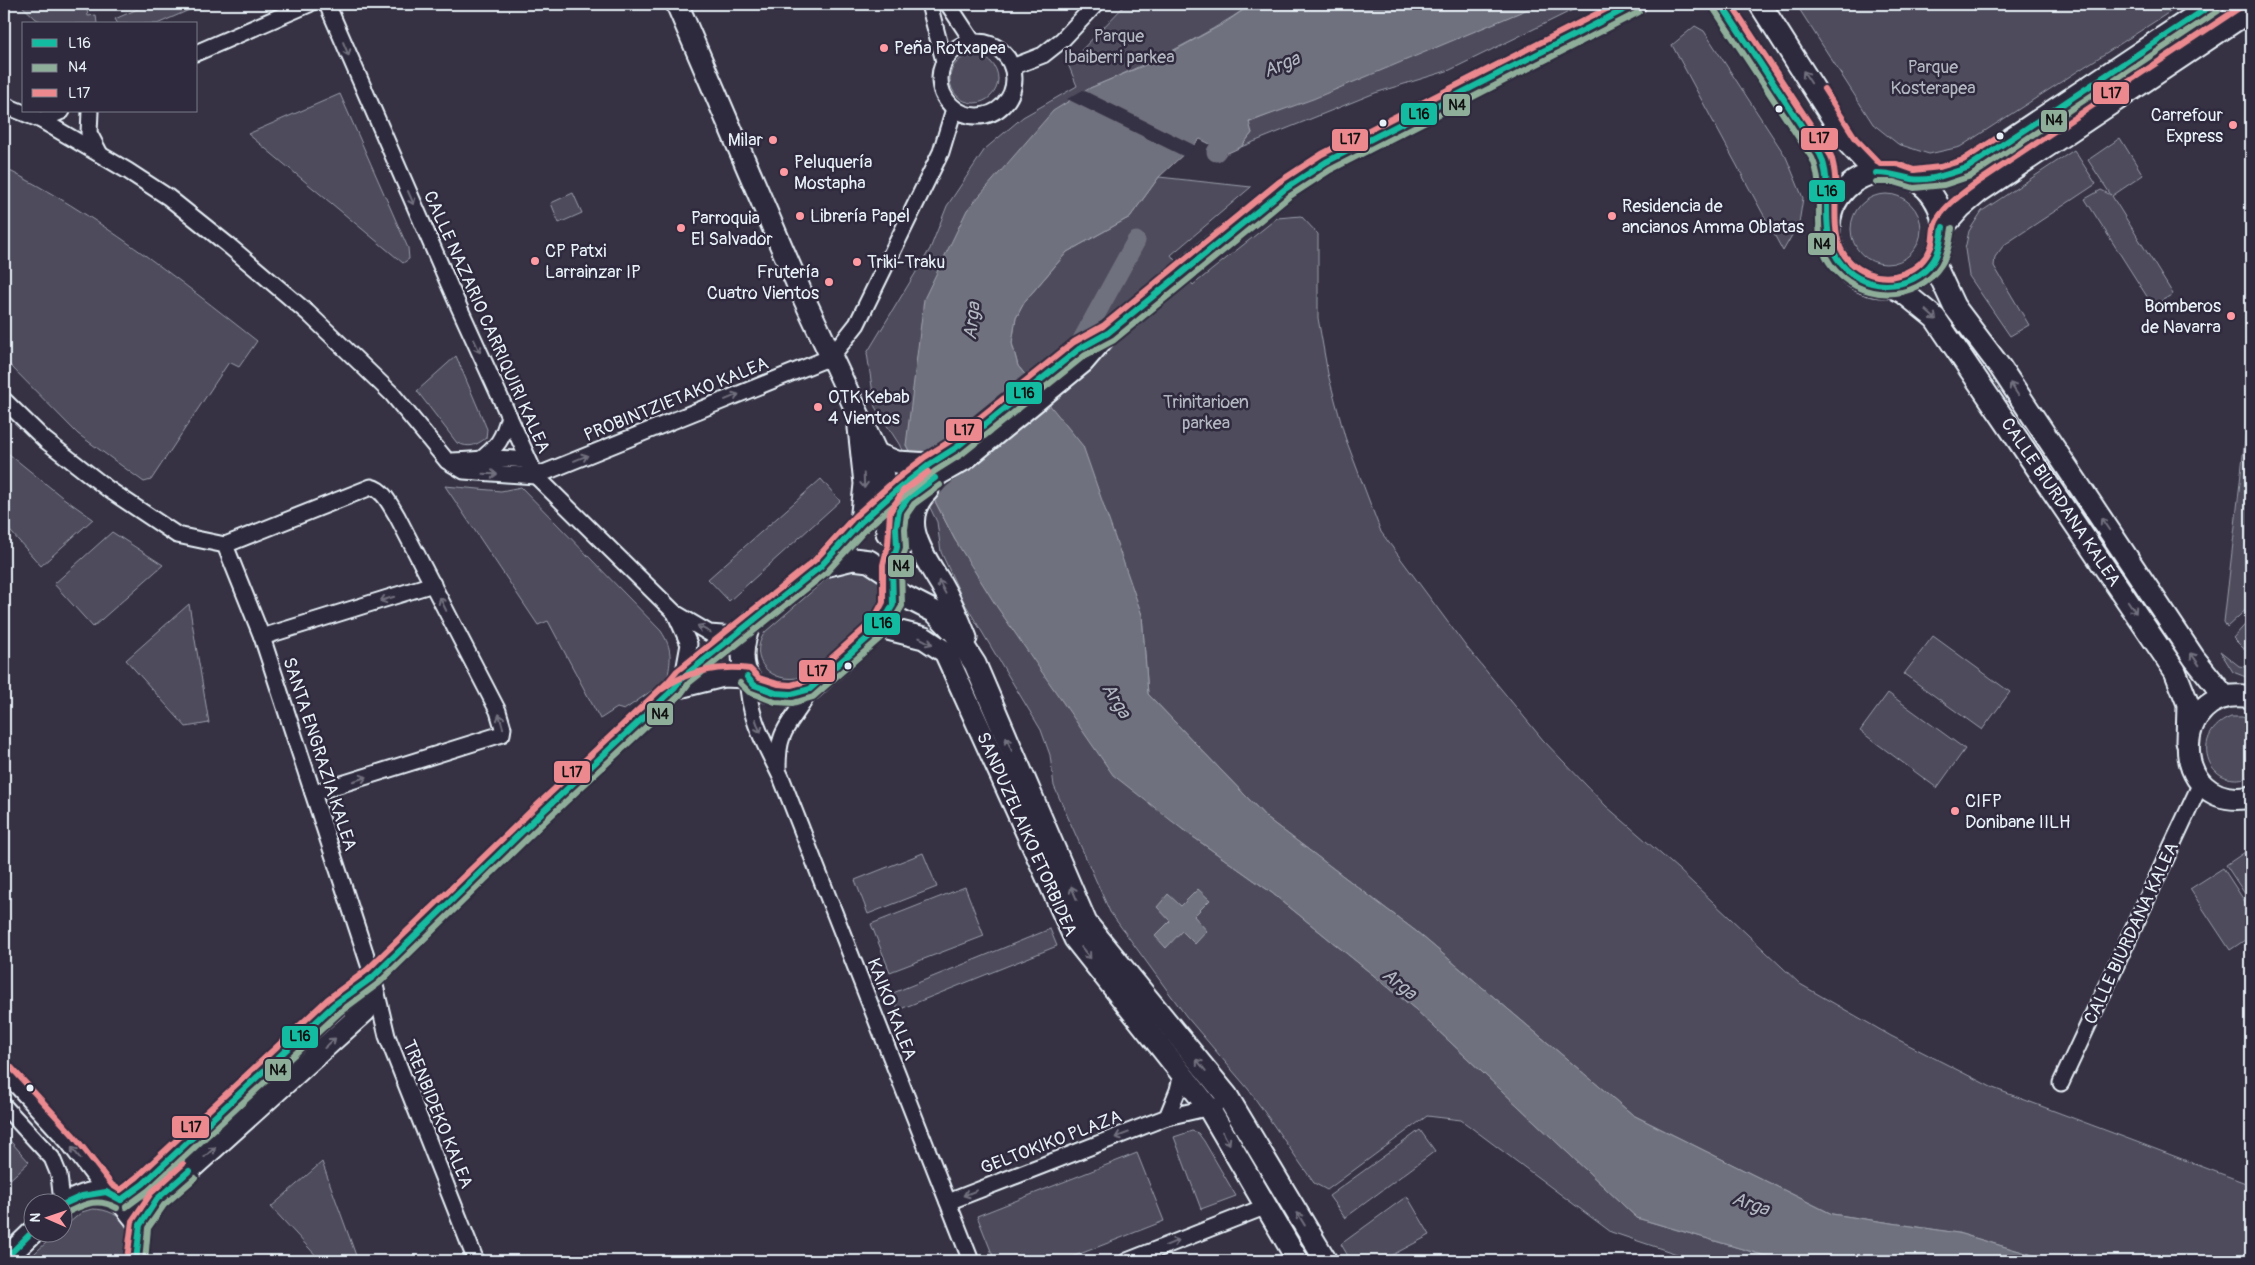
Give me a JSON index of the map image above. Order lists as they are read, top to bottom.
{
  "streets": {
    "main road": ["CALLE BIURDANA KALEA", "SANDUZELAIKO ETORBIDEA"],
    "street": [
      "CALLE NAZARIO CARRIQUIRI KALEA",
      "PROBINTZIETAKO KALEA",
      "SANTA ENGRAZIA KALEA",
      "KAIKO KALEA",
      "TRENBIDEKO KALEA",
      "GELTOKIKO PLAZA"
    ]
  },
  "crossings": [
    ["CALLE NAZARIO CARRIQUIRI KALEA", "PROBINTZIETAKO KALEA"],
    ["SANTA ENGRAZIA KALEA", "TRENBIDEKO KALEA"],
    ["SANDUZELAIKO ETORBIDEA", "GELTOKIKO PLAZA"],
    ["KAIKO KALEA", "GELTOKIKO PLAZA"]
  ],
  "one_way": ["PROBINTZIETAKO KALEA"],
  "water": ["Arga"],
  "parks": ["Parque Ibaiberri parkea", "Parque Kosterapea", "Trinitarioen parkea"],
  "places": [
    "Peña Rotxapea",
    "Carrefour Express",
    "Milar",
    "Peluquería Mostapha",
    "Librería Papel",
    "Residencia de ancianos Amma Oblatas",
    "Parroquia El Salvador",
    "CP Patxi Larrainzar IP",
    "Triki-Traku",
    "Frutería Cuatro Vientos",
    "Bomberos de Navarra",
    "OTK Kebab 4 Vientos",
    "CIFP Donibane IILH"
  ],
  "lines": ["transit line L16", "transit line L17", "transit line N4"],
  "legend": ["L16", "N4", "L17"],
  "north": "left"
}
